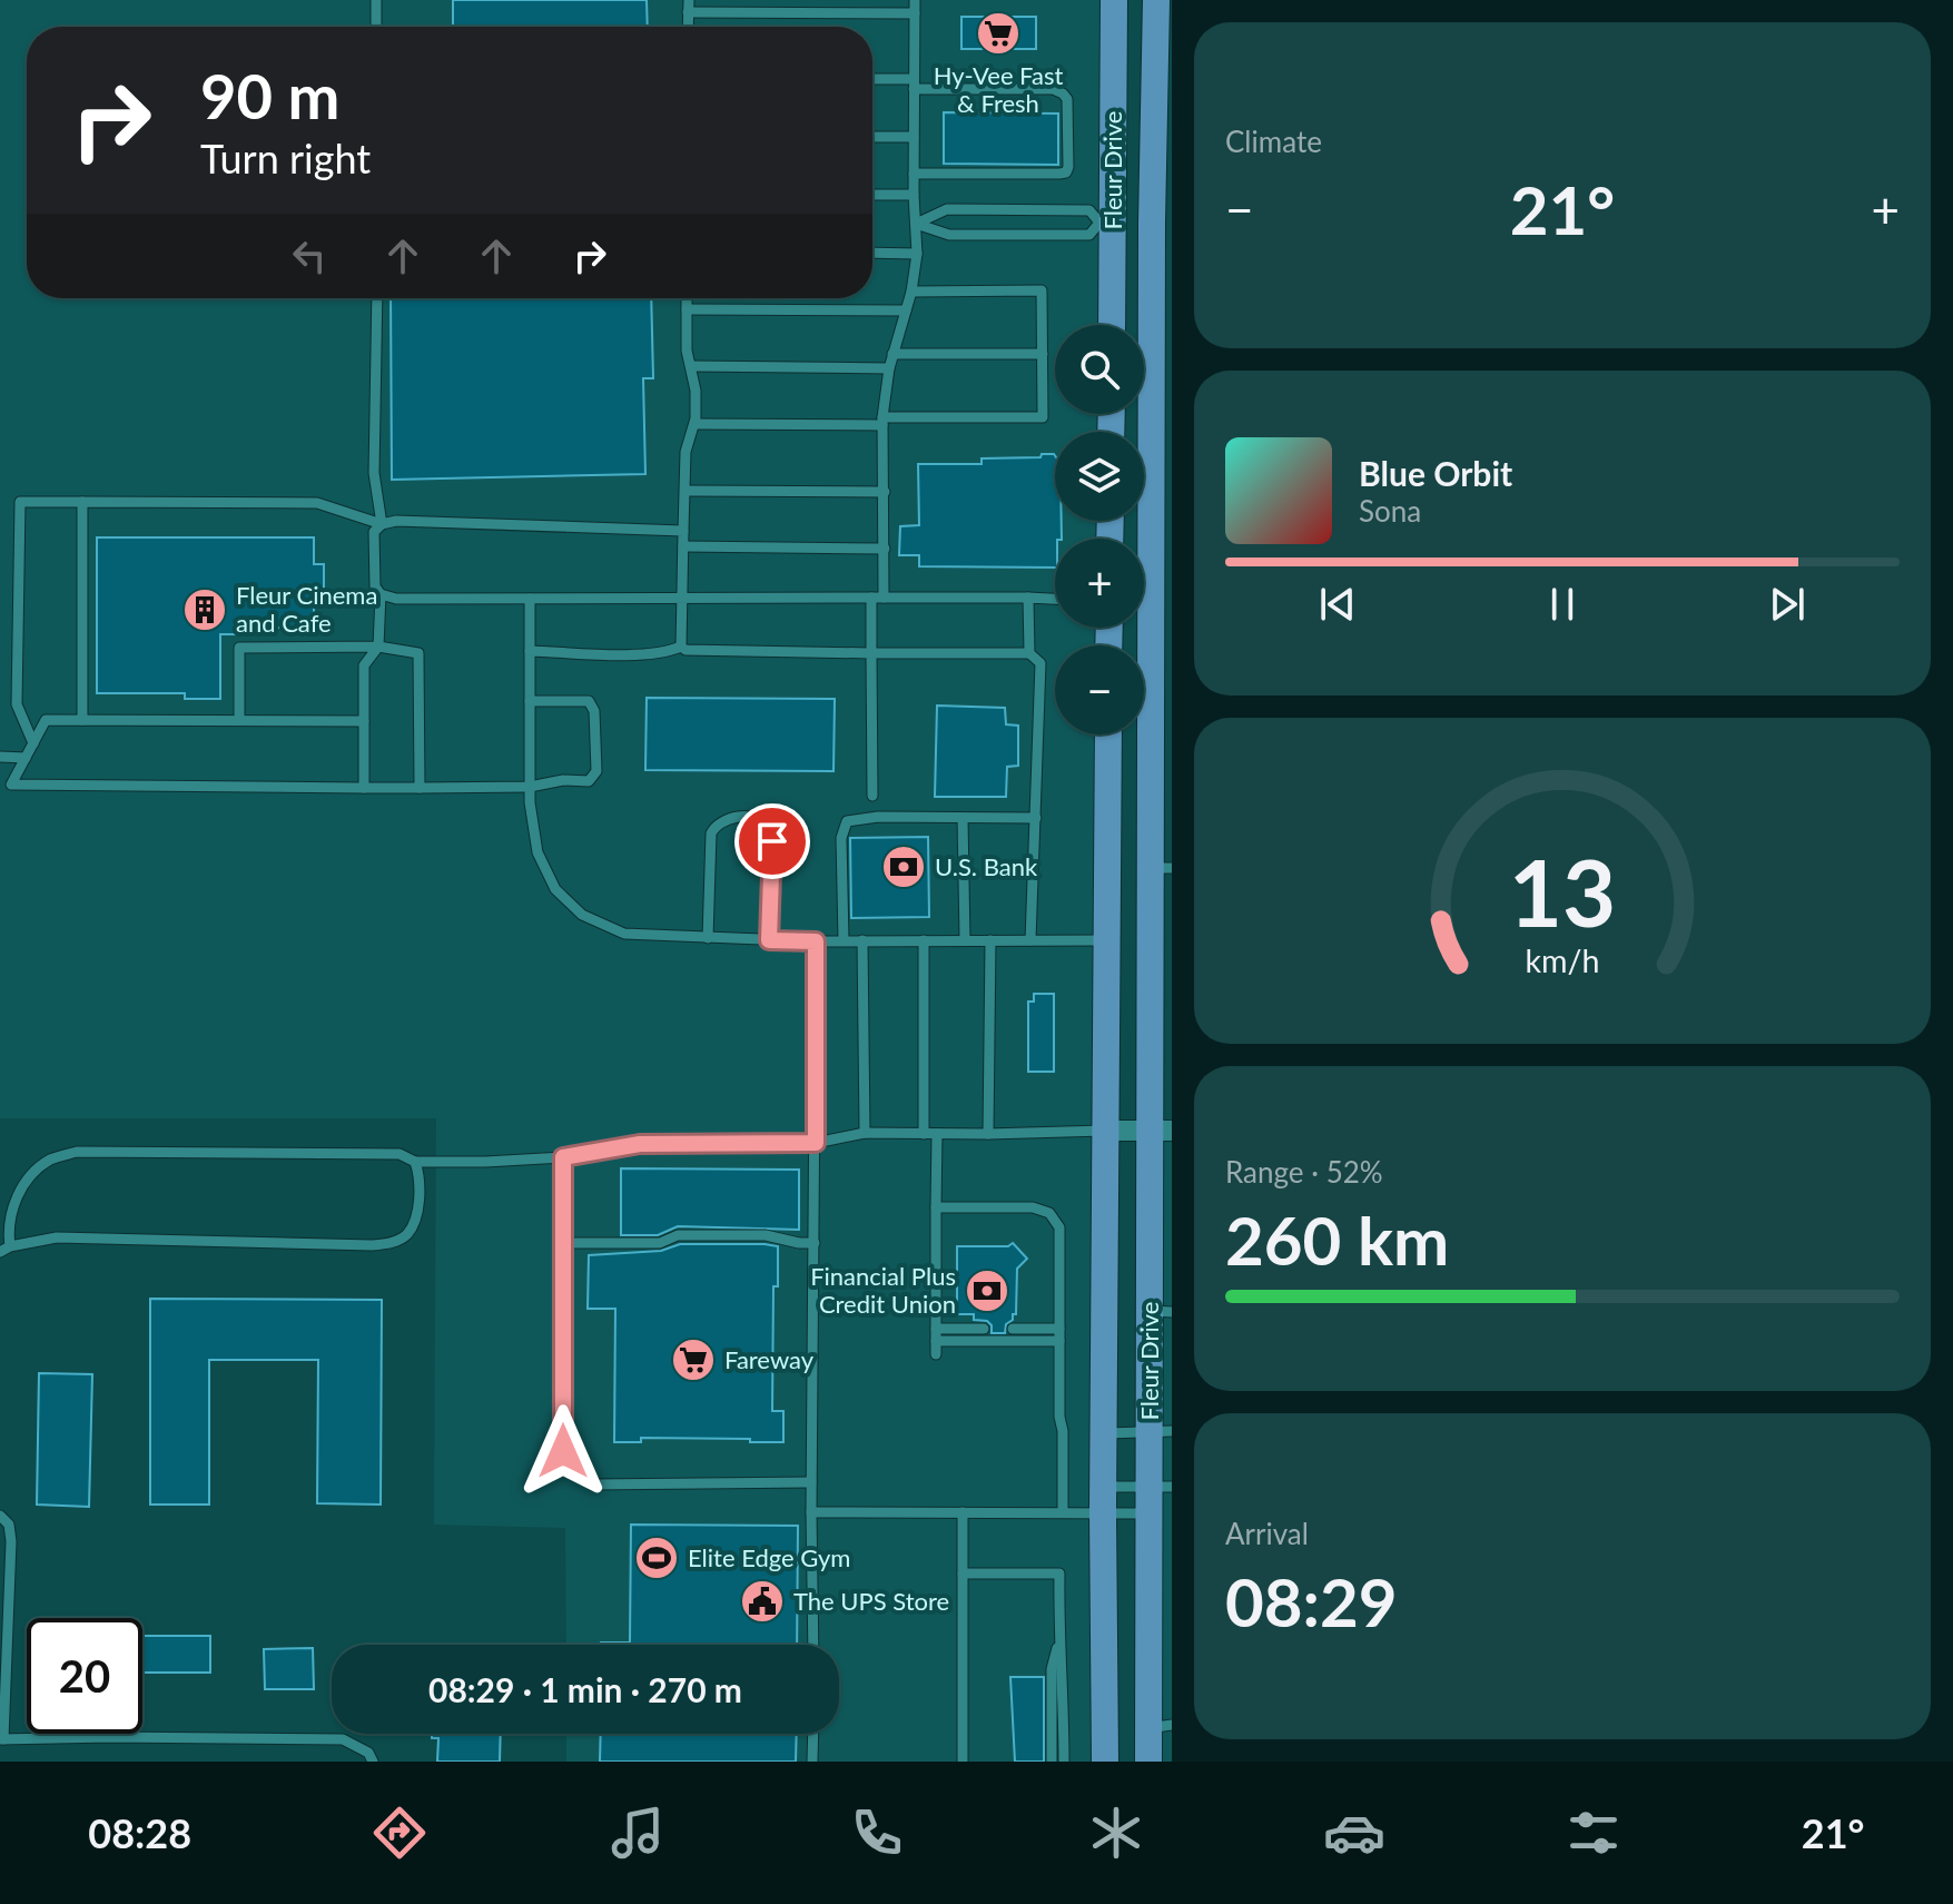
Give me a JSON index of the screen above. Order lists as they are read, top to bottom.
{
  "streets": {
    "main road": ["Fleur Drive"]
  },
  "places": {
    "supermarket": ["Hy-Vee Fast & Fresh", "Fareway"],
    "building": ["Fleur Cinema and Cafe"],
    "bank": ["U.S. Bank", "Financial Plus Credit Union"],
    "sports": ["Elite Edge Gym"],
    "public building": ["The UPS Store"]
  },
  "page": {
    "tile": [
      "Climate",
      ["Range · 52%", "260 km"],
      ["Arrival", "08:29"]
    ],
    "turn": ["90 m", "Turn right"],
    "heat": ["−", "21°", "+"],
    "map_buttons": ["+", "−"],
    "song": ["Blue Orbit", "Sona"],
    "limit": "20",
    "trip": "08:29 · 1 min · 270 m",
    "tabs": ["08:28", "21°"],
    "gauge": ["13", "km/h"]
  }
}
